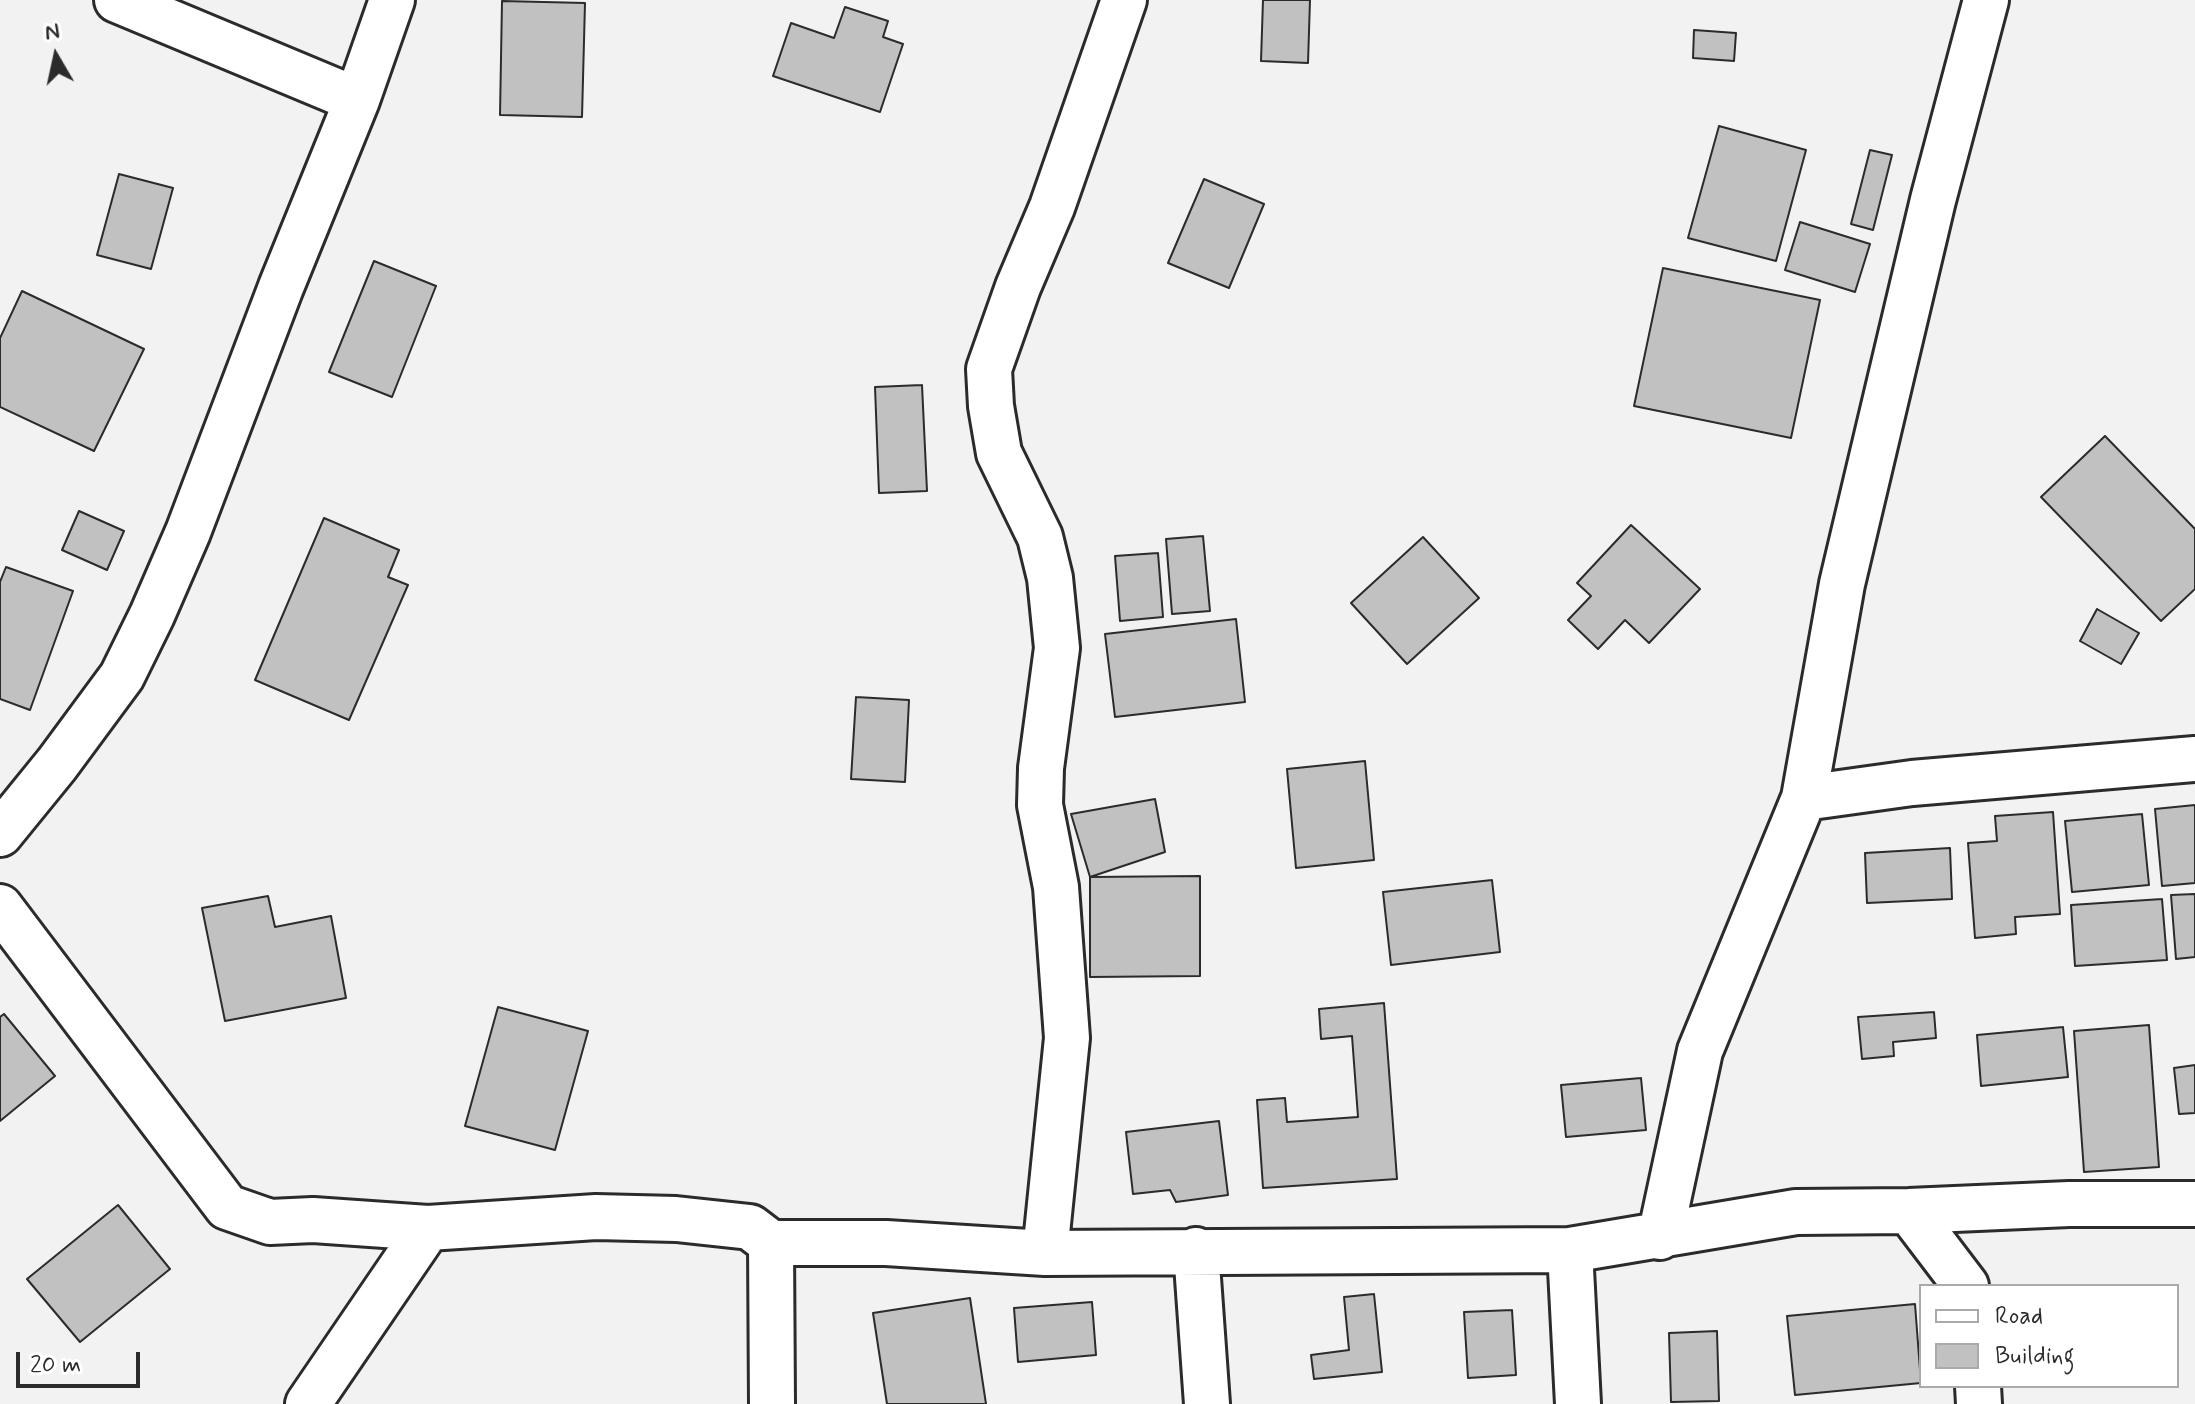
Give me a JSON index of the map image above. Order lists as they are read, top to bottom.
{
  "legend": ["Road", "Building"],
  "scale_bar": "20 m",
  "north": "top"
}
